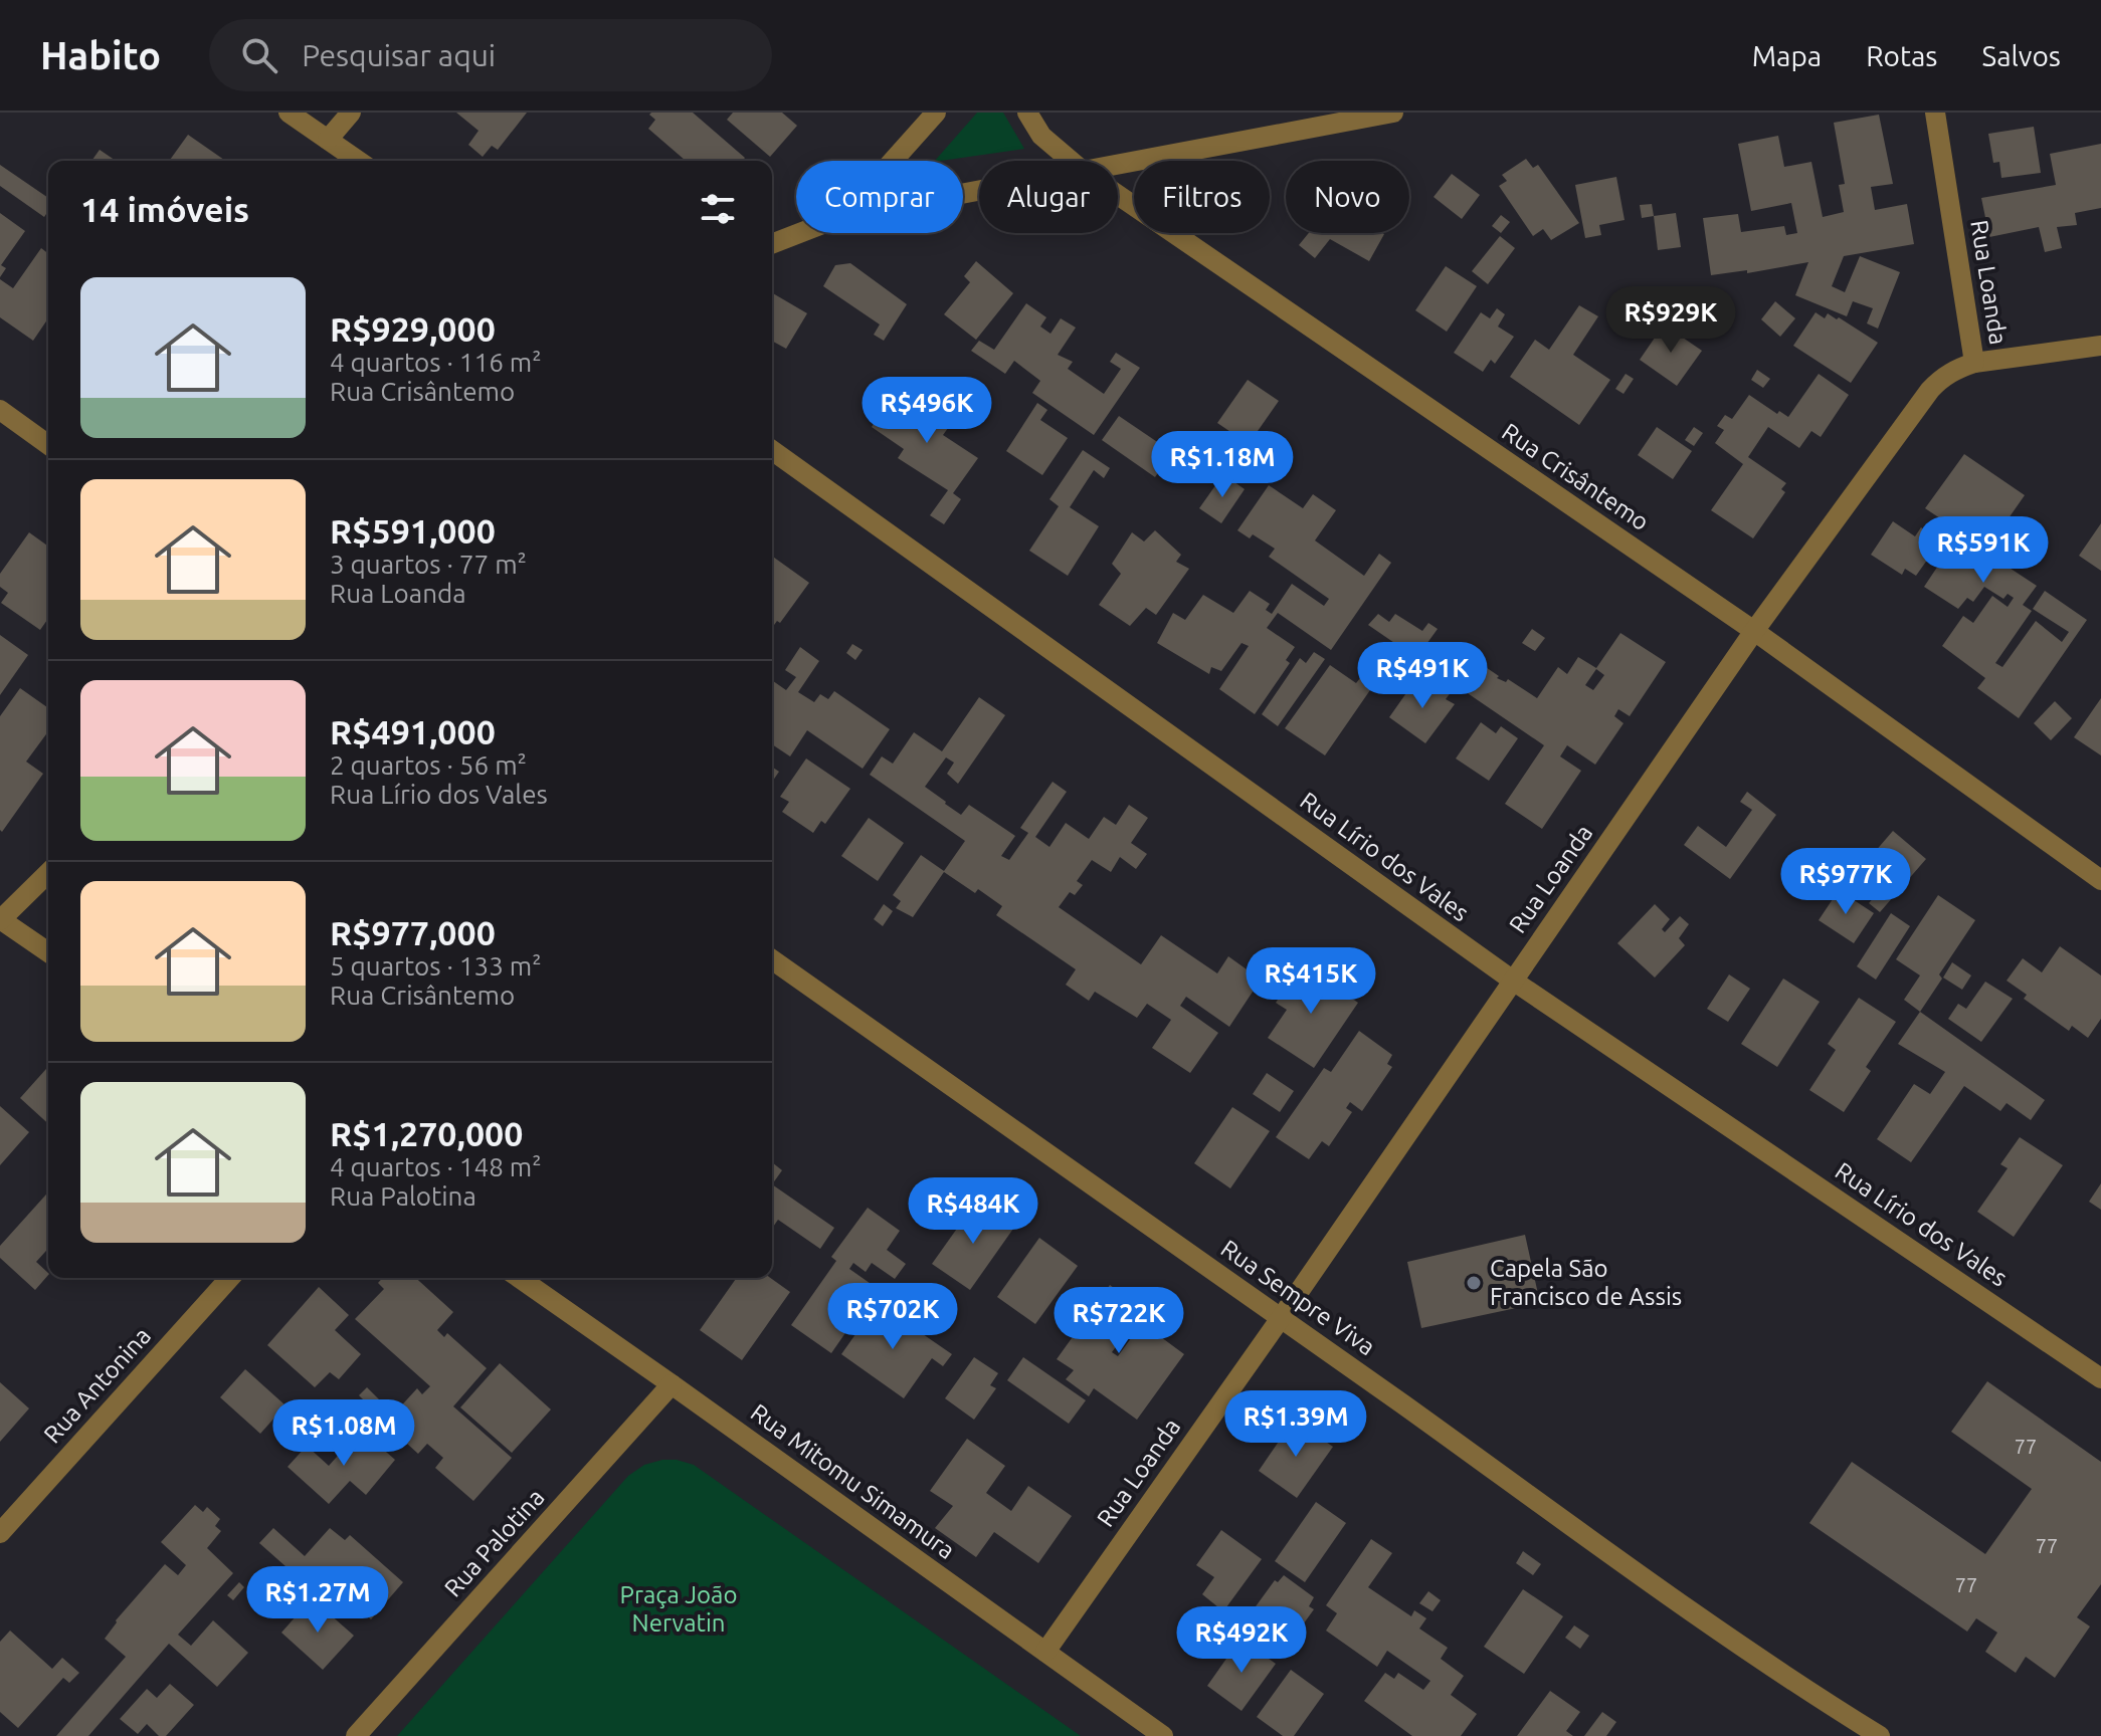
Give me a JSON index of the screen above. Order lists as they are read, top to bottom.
{
  "streets": {
    "street": [
      "Rua Loanda",
      "Rua Crisântemo",
      "Rua Lírio dos Vales",
      "Rua Sempre Viva",
      "Rua Antonina",
      "Rua Mitomu Simamura",
      "Rua Palotina"
    ]
  },
  "crossings": [
    ["Rua Loanda", "Rua Crisântemo"],
    ["Rua Loanda", "Rua Lírio dos Vales"],
    ["Rua Loanda", "Rua Sempre Viva"],
    ["Rua Loanda", "Rua Mitomu Simamura"],
    ["Rua Mitomu Simamura", "Rua Palotina"]
  ],
  "parks": ["Praça João Nervatin"],
  "places": ["Capela São Francisco de Assis"],
  "house_numbers": ["77", "77", "77"],
  "page": {
    "header": "Habito",
    "search": "Pesquisar aqui",
    "nav": ["Mapa", "Rotas", "Salvos"],
    "chip": [
      "Comprar",
      "Alugar",
      "Filtros",
      "Novo"
    ],
    "heading": "14 imóveis",
    "list": [
      {
        "name": "R$929,000",
        "note": "4 quartos · 116 m² · Rua Crisântemo"
      },
      {
        "name": "R$591,000",
        "note": "3 quartos · 77 m² · Rua Loanda"
      },
      {
        "name": "R$491,000",
        "note": "2 quartos · 56 m² · Rua Lírio dos Vales"
      },
      {
        "name": "R$977,000",
        "note": "5 quartos · 133 m² · Rua Crisântemo"
      },
      {
        "name": "R$1,270,000",
        "note": "4 quartos · 148 m² · Rua Palotina"
      }
    ],
    "price": [
      "R$929K",
      "R$496K",
      "R$1.18M",
      "R$591K",
      "R$491K",
      "R$977K",
      "R$415K",
      "R$484K",
      "R$702K",
      "R$722K",
      "R$1.39M",
      "R$1.08M",
      "R$1.27M",
      "R$492K"
    ]
  }
}
